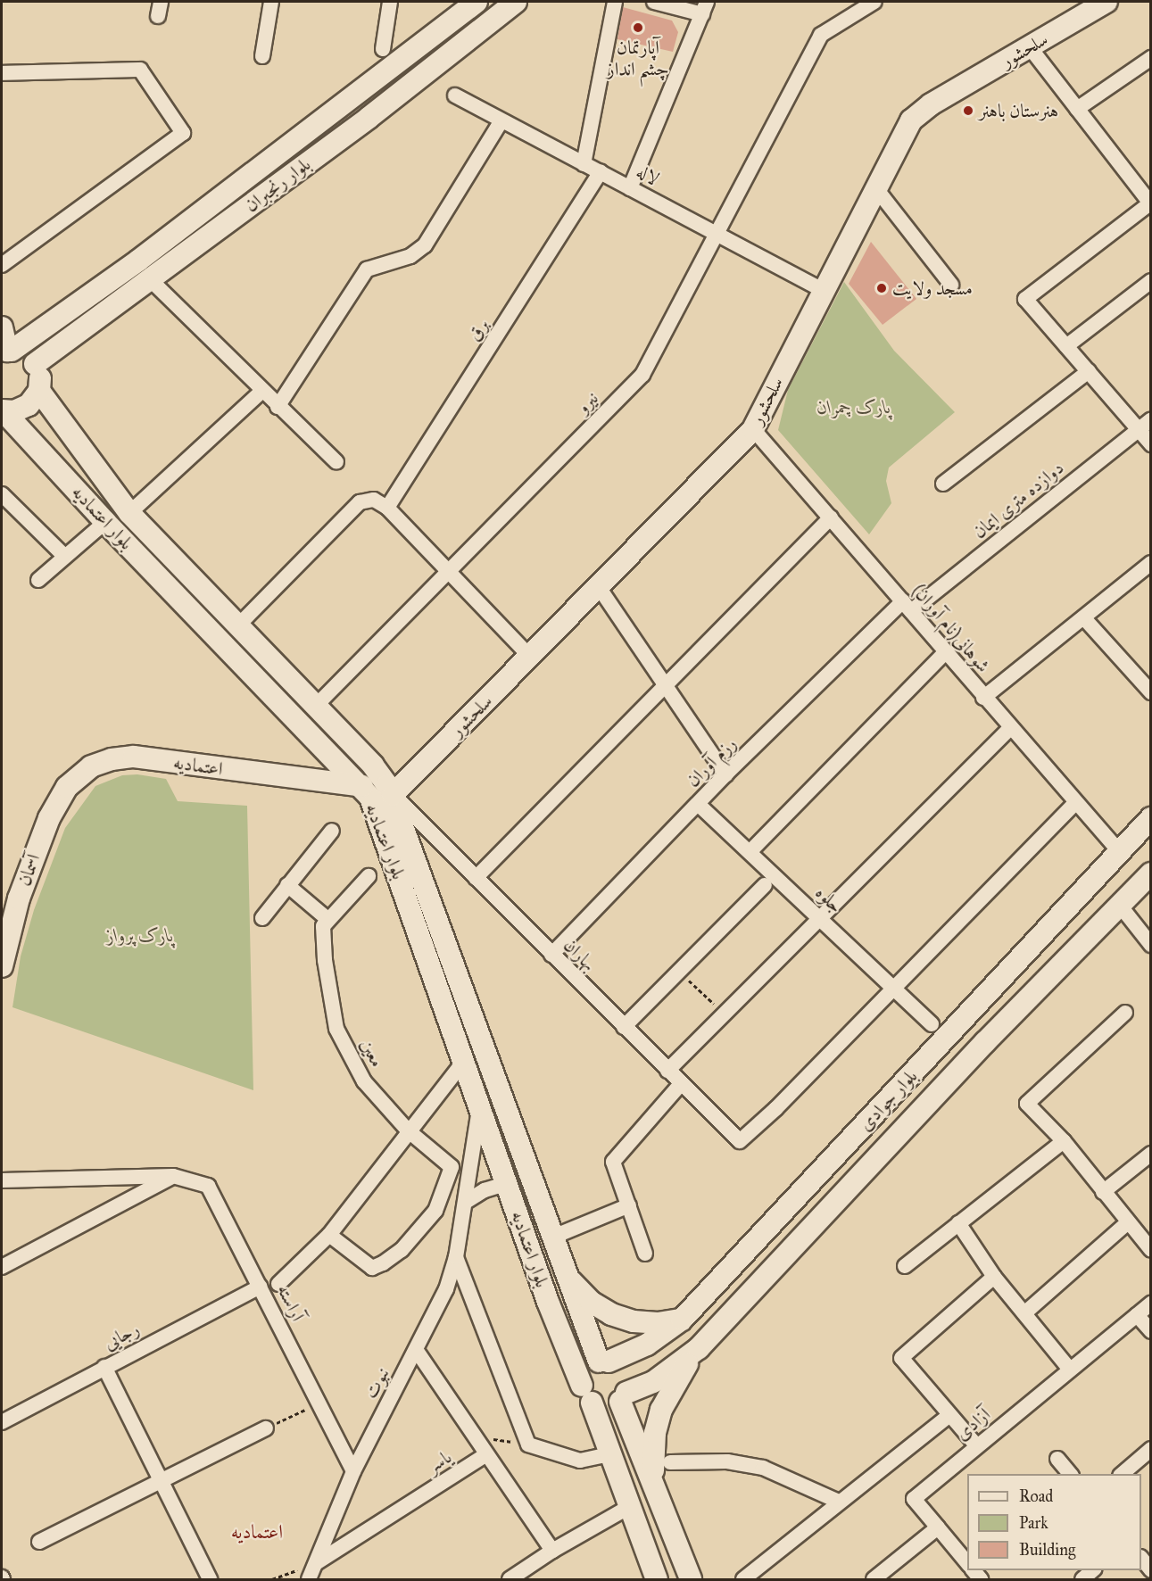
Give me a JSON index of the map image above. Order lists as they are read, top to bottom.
{
  "streets": {
    "street": [
      "سلحشور",
      "لاله",
      "بلوار رنجبران",
      "برق",
      "نیرو",
      "دوازده متری ایمان",
      "بلوار اعتمادیه",
      "شوهانی(نام آوران)",
      "رزم آوران",
      "اعتمادیه",
      "آسمان",
      "جلوه",
      "بهاران",
      "معین",
      "بلوار جوادی",
      "آراسته",
      "رجایی",
      "نبوت",
      "آزادی",
      "یاسر"
    ]
  },
  "crossings": [
    ["سلحشور", "لاله"],
    ["سلحشور", "بلوار اعتمادیه"],
    ["سلحشور", "شوهانی(نام آوران)"],
    ["سلحشور", "بهاران"],
    ["لاله", "برق"],
    ["لاله", "نیرو"],
    ["نیرو", "بلوار اعتمادیه"],
    ["دوازده متری ایمان", "شوهانی(نام آوران)"],
    ["دوازده متری ایمان", "رزم آوران"],
    ["بلوار اعتمادیه", "اعتمادیه"],
    ["بلوار اعتمادیه", "بهاران"],
    ["بلوار اعتمادیه", "بلوار جوادی"],
    ["بلوار اعتمادیه", "نبوت"],
    ["شوهانی(نام آوران)", "رزم آوران"],
    ["شوهانی(نام آوران)", "بلوار جوادی"],
    ["رزم آوران", "جلوه"],
    ["رزم آوران", "بهاران"],
    ["اعتمادیه", "آسمان"],
    ["جلوه", "بهاران"],
    ["معین", "نبوت"],
    ["آراسته", "رجایی"],
    ["آراسته", "نبوت"],
    ["نبوت", "یاسر"]
  ],
  "districts": ["اعتمادیه"],
  "parks": ["پارک چمران", "پارک پرواز"],
  "places": ["آپارتمان چشم انداز", "هنرستان باهنر", "مسجد ولایت"],
  "legend": ["Road", "Park", "Building"]
}
